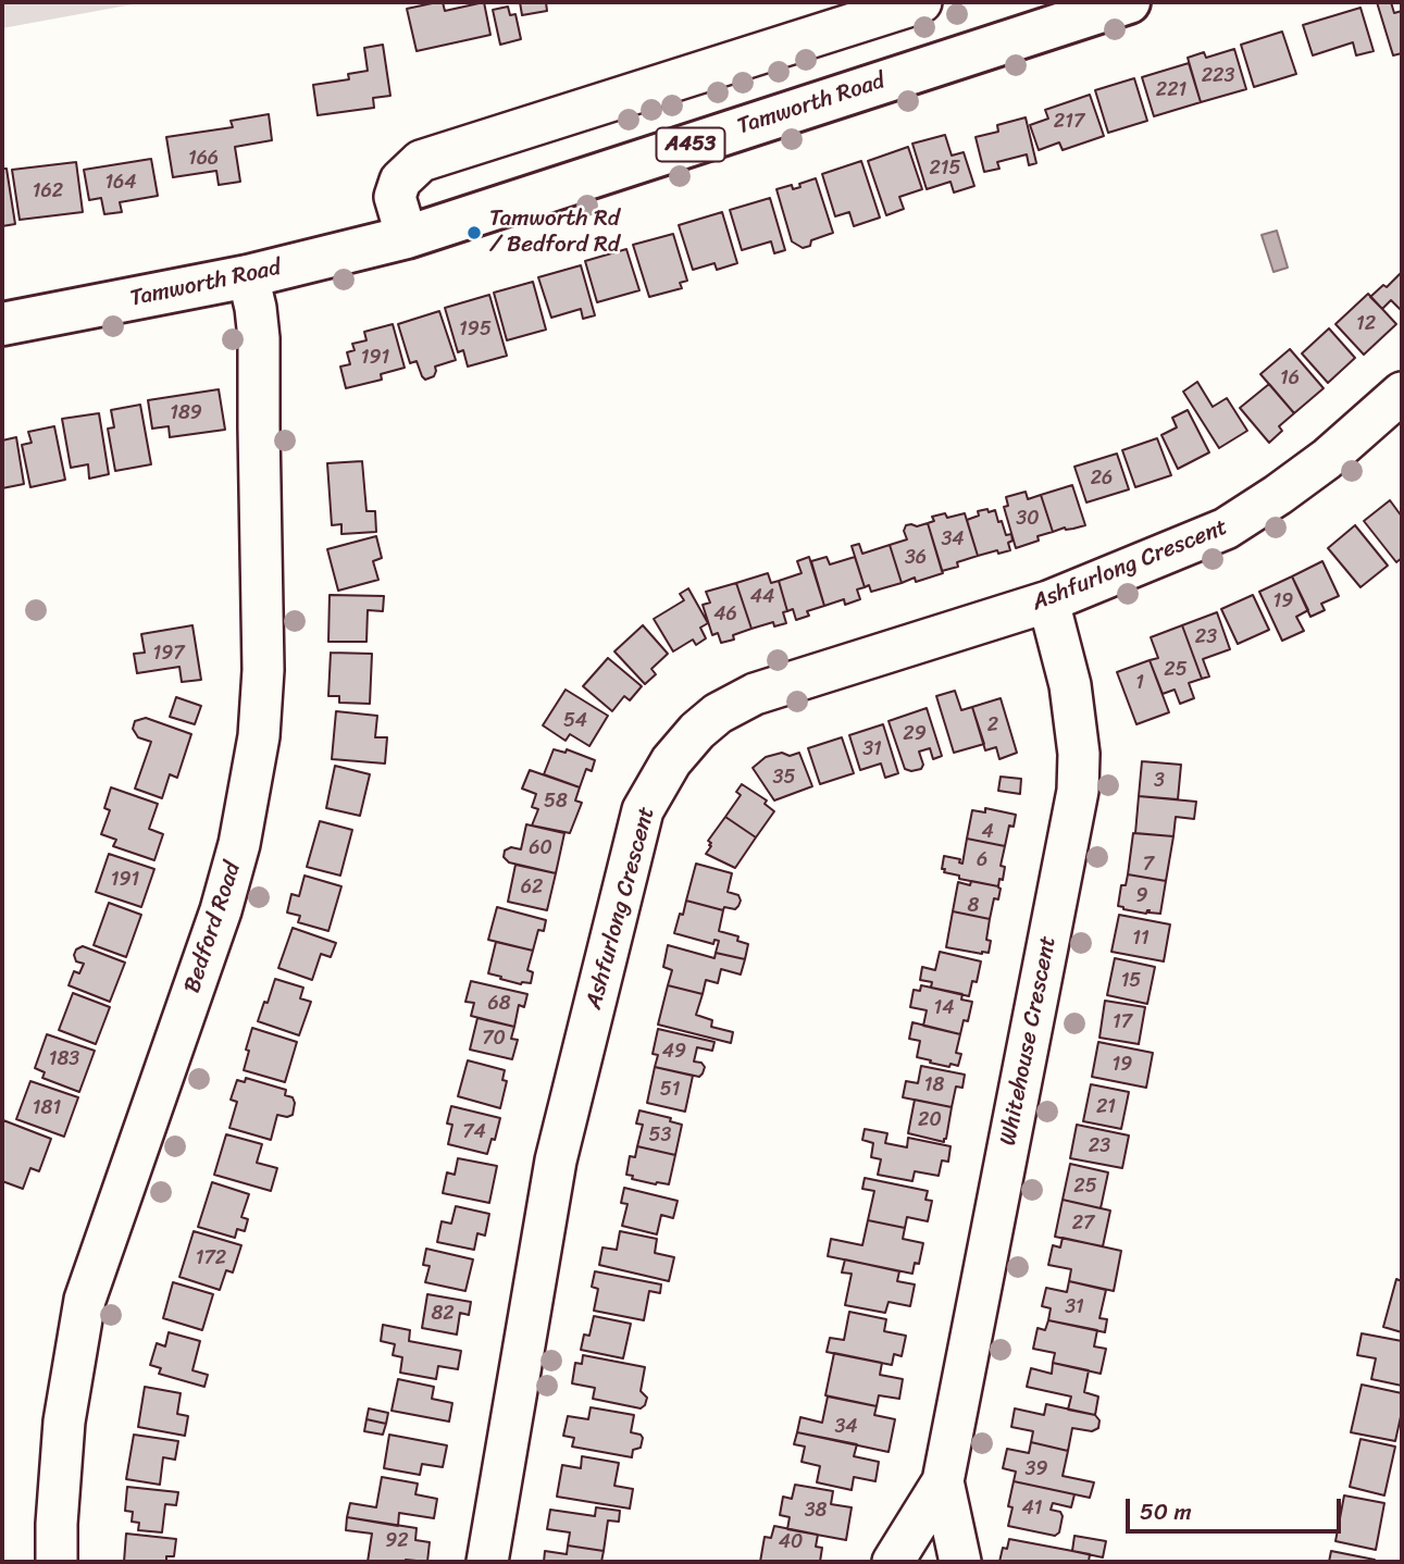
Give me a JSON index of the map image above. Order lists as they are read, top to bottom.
{
  "streets": {
    "main road": ["Tamworth Road", "A453"],
    "street": ["Ashfurlong Crescent", "Bedford Road", "Whitehouse Crescent"]
  },
  "crossings": [
    ["Tamworth Road", "Bedford Road"],
    ["Ashfurlong Crescent", "Whitehouse Crescent"]
  ],
  "places": ["Tamworth Rd / Bedford Rd"],
  "house_numbers": [
    "223",
    "221",
    "217",
    "166",
    "215",
    "164",
    "162",
    "12",
    "195",
    "191",
    "16",
    "189",
    "26",
    "30",
    "34",
    "36",
    "44",
    "19",
    "46",
    "23",
    "197",
    "25",
    "1",
    "54",
    "2",
    "29",
    "31",
    "35",
    "3",
    "58",
    "4",
    "60",
    "6",
    "7",
    "191",
    "62",
    "9",
    "8",
    "11",
    "15",
    "68",
    "14",
    "17",
    "70",
    "49",
    "183",
    "19",
    "18",
    "51",
    "21",
    "181",
    "20",
    "74",
    "53",
    "23",
    "25",
    "27",
    "172",
    "31",
    "82",
    "34",
    "39",
    "41",
    "38",
    "92",
    "40"
  ],
  "scale_bar": "50 m"
}
